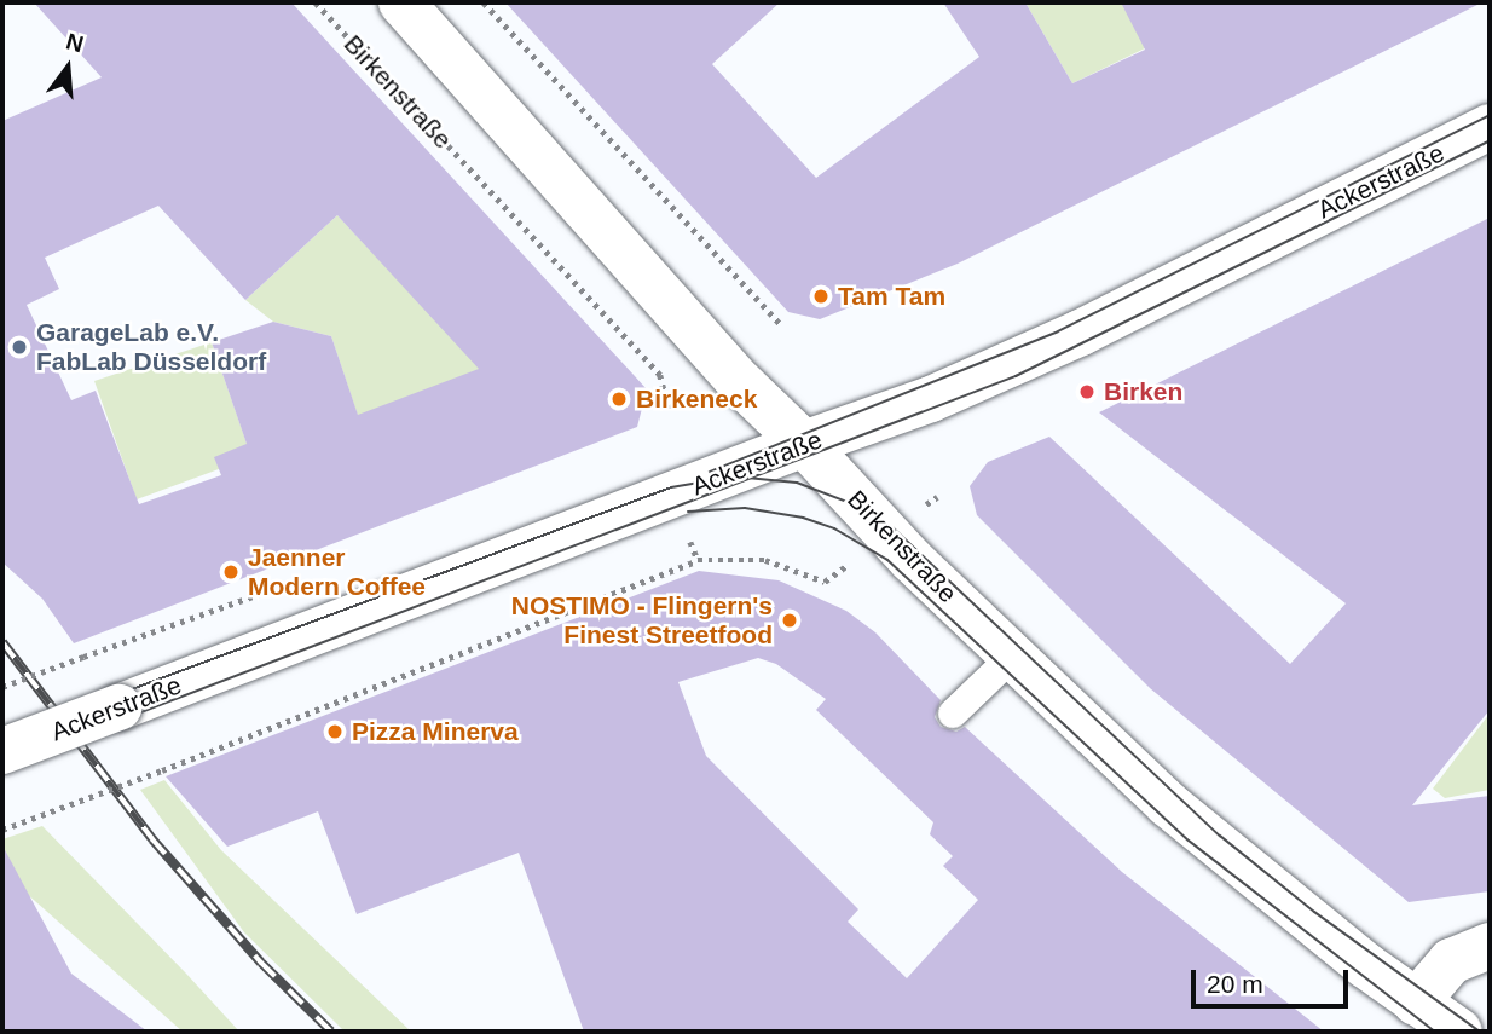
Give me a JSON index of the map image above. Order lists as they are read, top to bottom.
{
  "streets": {
    "street": ["Birkenstraße", "Ackerstraße"]
  },
  "crossings": [
    ["Birkenstraße", "Ackerstraße"]
  ],
  "places": [
    "Tam Tam",
    "GarageLab e.V. FabLab Düsseldorf",
    "Birken",
    "Birkeneck",
    "Jaenner Modern Coffee",
    "NOSTIMO - Flingern's Finest Streetfood",
    "Pizza Minerva"
  ],
  "scale_bar": "20 m",
  "north": "top"
}
